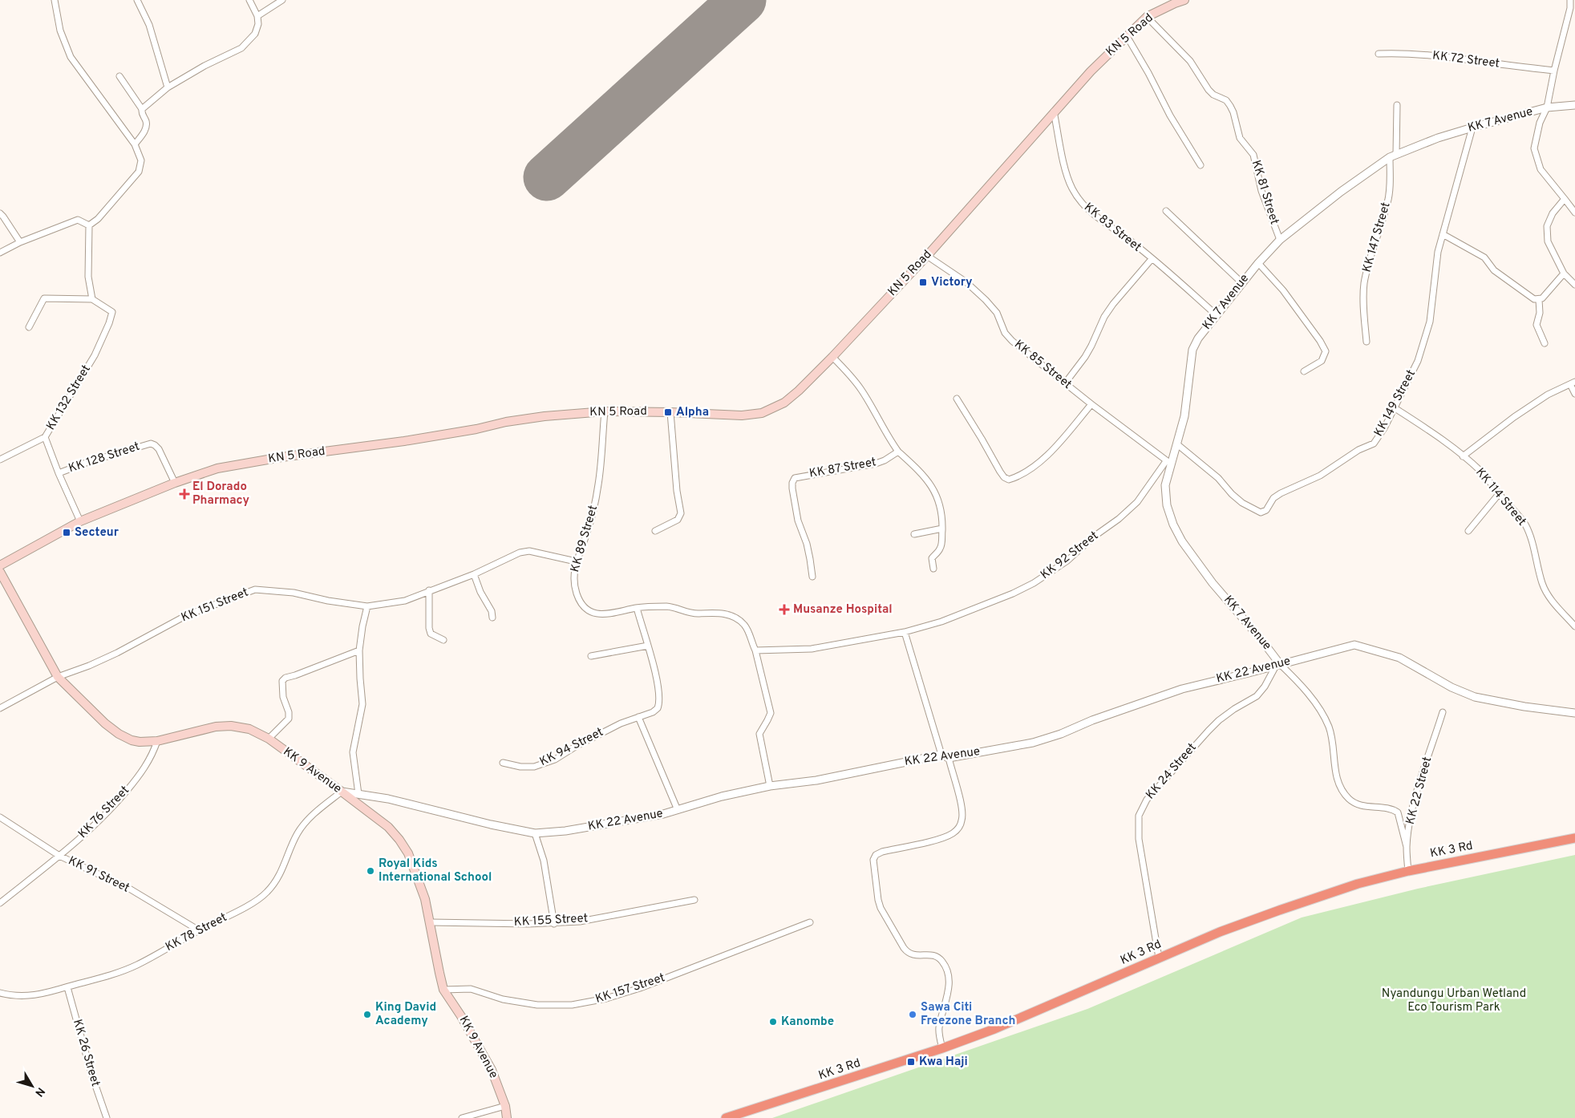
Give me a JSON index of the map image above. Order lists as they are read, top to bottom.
{
  "streets": {
    "highway": ["KK 3 Rd"],
    "main road": ["KN 5 Road", "KK 9 Avenue"],
    "street": [
      "KK 72 Street",
      "KK 7 Avenue",
      "KK 81 Street",
      "KK 83 Street",
      "KK 147 Street",
      "KK 85 Street",
      "KK 132 Street",
      "KK 149 Street",
      "KK 128 Street",
      "KK 87 Street",
      "KK 114 Street",
      "KK 89 Street",
      "KK 92 Street",
      "KK 151 Street",
      "KK 22 Avenue",
      "KK 94 Street",
      "KK 24 Street",
      "KK 22 Street",
      "KK 76 Street",
      "KK 91 Street",
      "KK 155 Street",
      "KK 78 Street",
      "KK 157 Street",
      "KK 26 Street"
    ]
  },
  "crossings": [
    ["KN 5 Road", "KK 81 Street"],
    ["KN 5 Road", "KK 83 Street"],
    ["KN 5 Road", "KK 85 Street"],
    ["KN 5 Road", "KK 128 Street"],
    ["KN 5 Road", "KK 89 Street"],
    ["KK 7 Avenue", "KK 81 Street"],
    ["KK 7 Avenue", "KK 83 Street"],
    ["KK 7 Avenue", "KK 147 Street"],
    ["KK 7 Avenue", "KK 85 Street"],
    ["KK 7 Avenue", "KK 149 Street"],
    ["KK 7 Avenue", "KK 92 Street"],
    ["KK 7 Avenue", "KK 22 Avenue"],
    ["KK 7 Avenue", "KK 24 Street"],
    ["KK 85 Street", "KK 92 Street"],
    ["KK 149 Street", "KK 114 Street"],
    ["KK 89 Street", "KK 92 Street"],
    ["KK 89 Street", "KK 151 Street"],
    ["KK 89 Street", "KK 94 Street"],
    ["KK 151 Street", "KK 9 Avenue"],
    ["KK 22 Avenue", "KK 9 Avenue"],
    ["KK 22 Avenue", "KK 24 Street"],
    ["KK 22 Avenue", "KK 78 Street"],
    ["KK 9 Avenue", "KK 76 Street"],
    ["KK 9 Avenue", "KK 155 Street"],
    ["KK 9 Avenue", "KK 78 Street"],
    ["KK 9 Avenue", "KK 157 Street"],
    ["KK 24 Street", "KK 3 Rd"],
    ["KK 22 Street", "KK 3 Rd"],
    ["KK 76 Street", "KK 91 Street"],
    ["KK 91 Street", "KK 78 Street"],
    ["KK 78 Street", "KK 26 Street"]
  ],
  "parks": ["Nyandungu Urban Wetland Eco Tourism Park"],
  "places": {
    "transit": [
      "Victory",
      "Alpha",
      "Secteur",
      "Kwa Haji"
    ],
    "health": ["El Dorado Pharmacy", "Musanze Hospital"],
    "other": [
      "Royal Kids International School",
      "King David Academy",
      "Sawa Citi Freezone Branch",
      "Kanombe"
    ]
  },
  "north": "bottom right"
}
